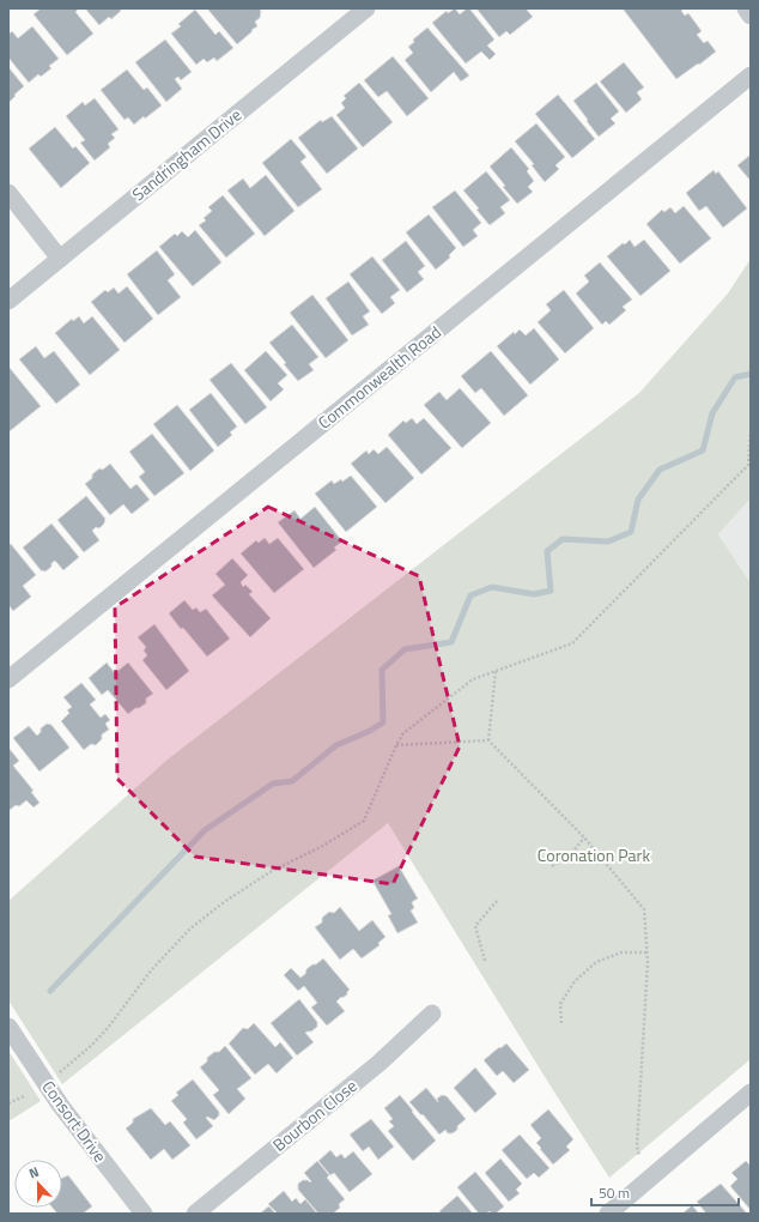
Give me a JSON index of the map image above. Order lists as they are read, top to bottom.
{
  "streets": {
    "street": [
      "Sandringham Drive",
      "Commonwealth Road",
      "Bourbon Close",
      "Consort Drive"
    ]
  },
  "parks": ["Coronation Park"],
  "scale_bar": "50 m",
  "north": "top"
}
